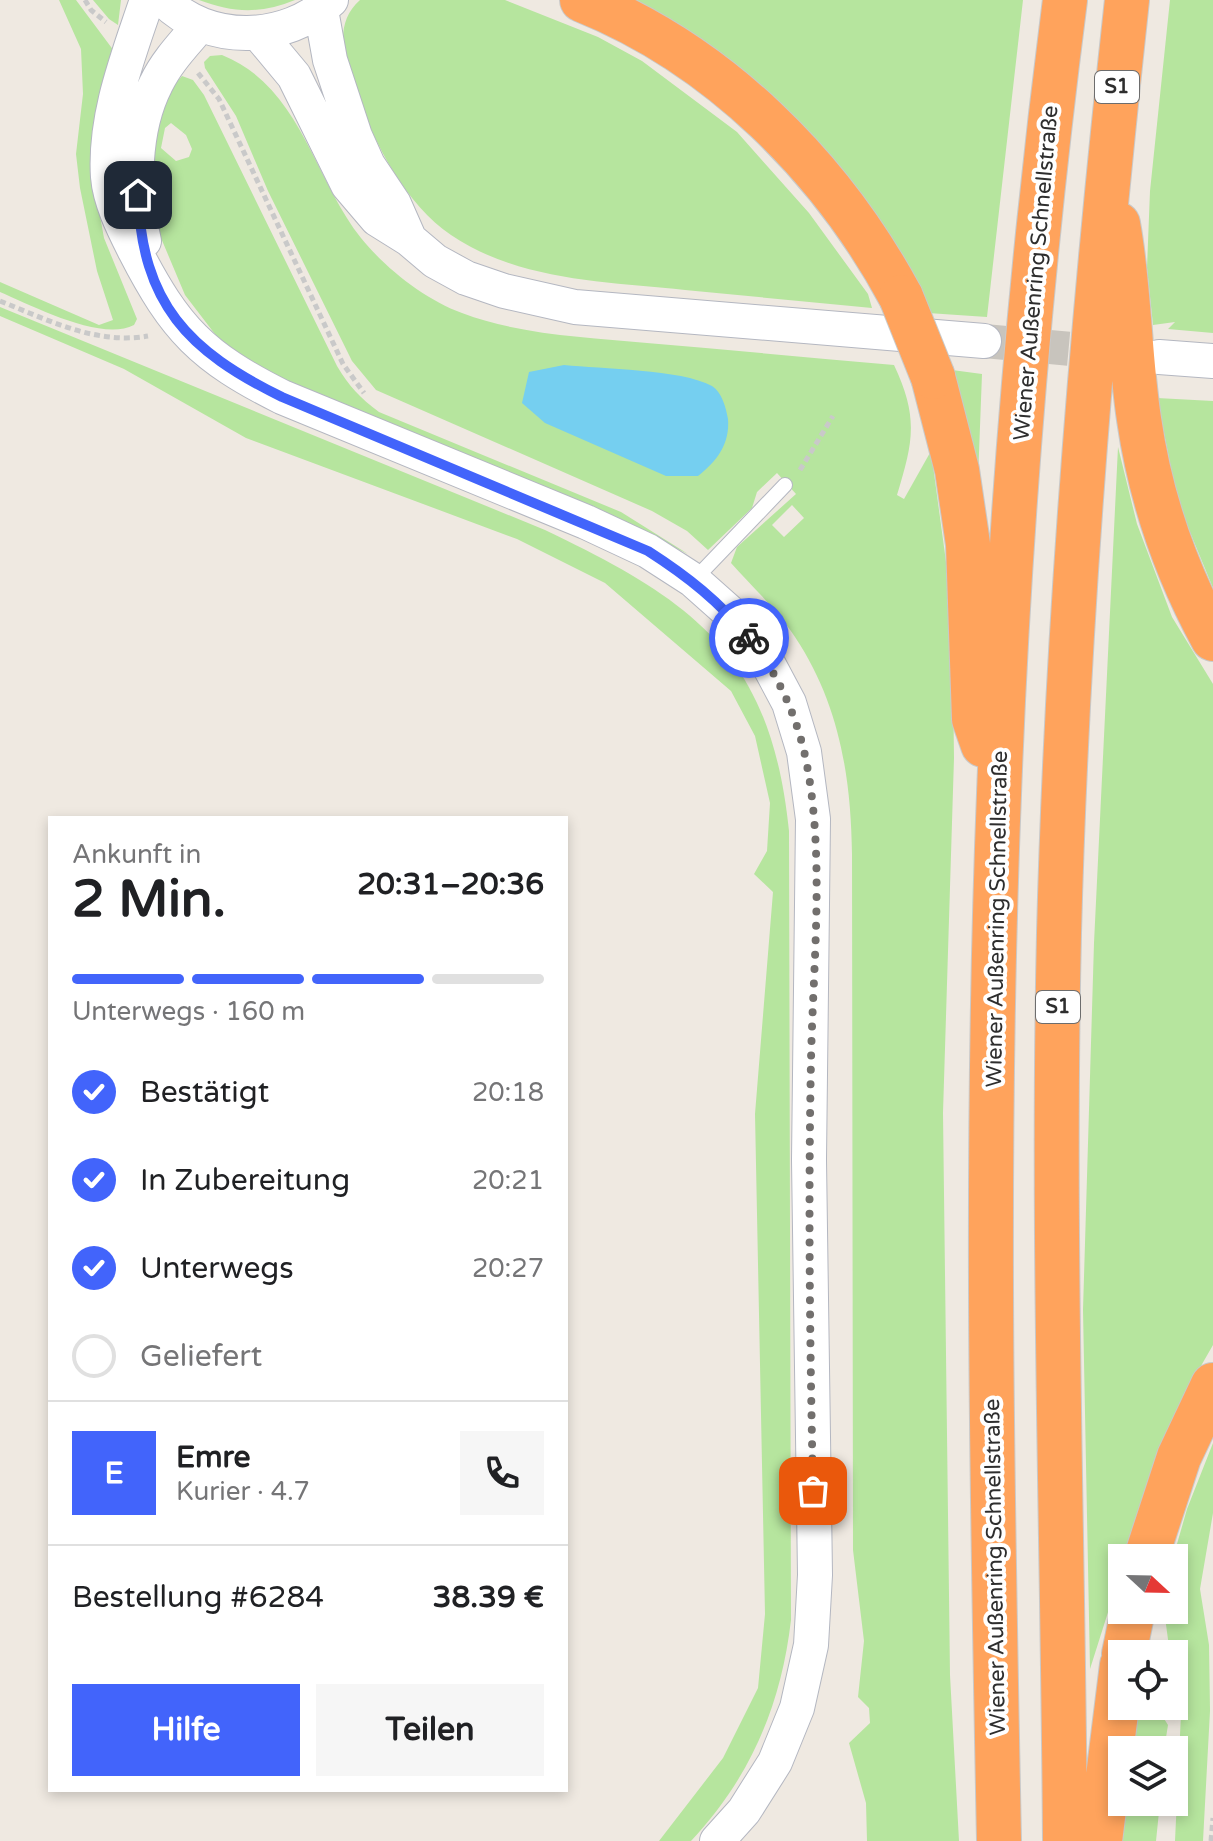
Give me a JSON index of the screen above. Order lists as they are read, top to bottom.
{
  "streets": {
    "highway": ["S1", "Wiener Außenring Schnellstraße"]
  },
  "north": "right",
  "page": {
    "heading": ["2 Min.", "Ankunft in", "20:31–20:36"],
    "panel": [
      "Emre",
      "Kurier · 4.7",
      "Bestellung #6284",
      "38.39 €"
    ],
    "bar": "Unterwegs · 160 m",
    "list": [
      ["Bestätigt", "20:18"],
      ["In Zubereitung", "20:21"],
      ["Unterwegs", "20:27"],
      "Geliefert"
    ],
    "round": "E",
    "buttons": ["Hilfe", "Teilen"]
  }
}
